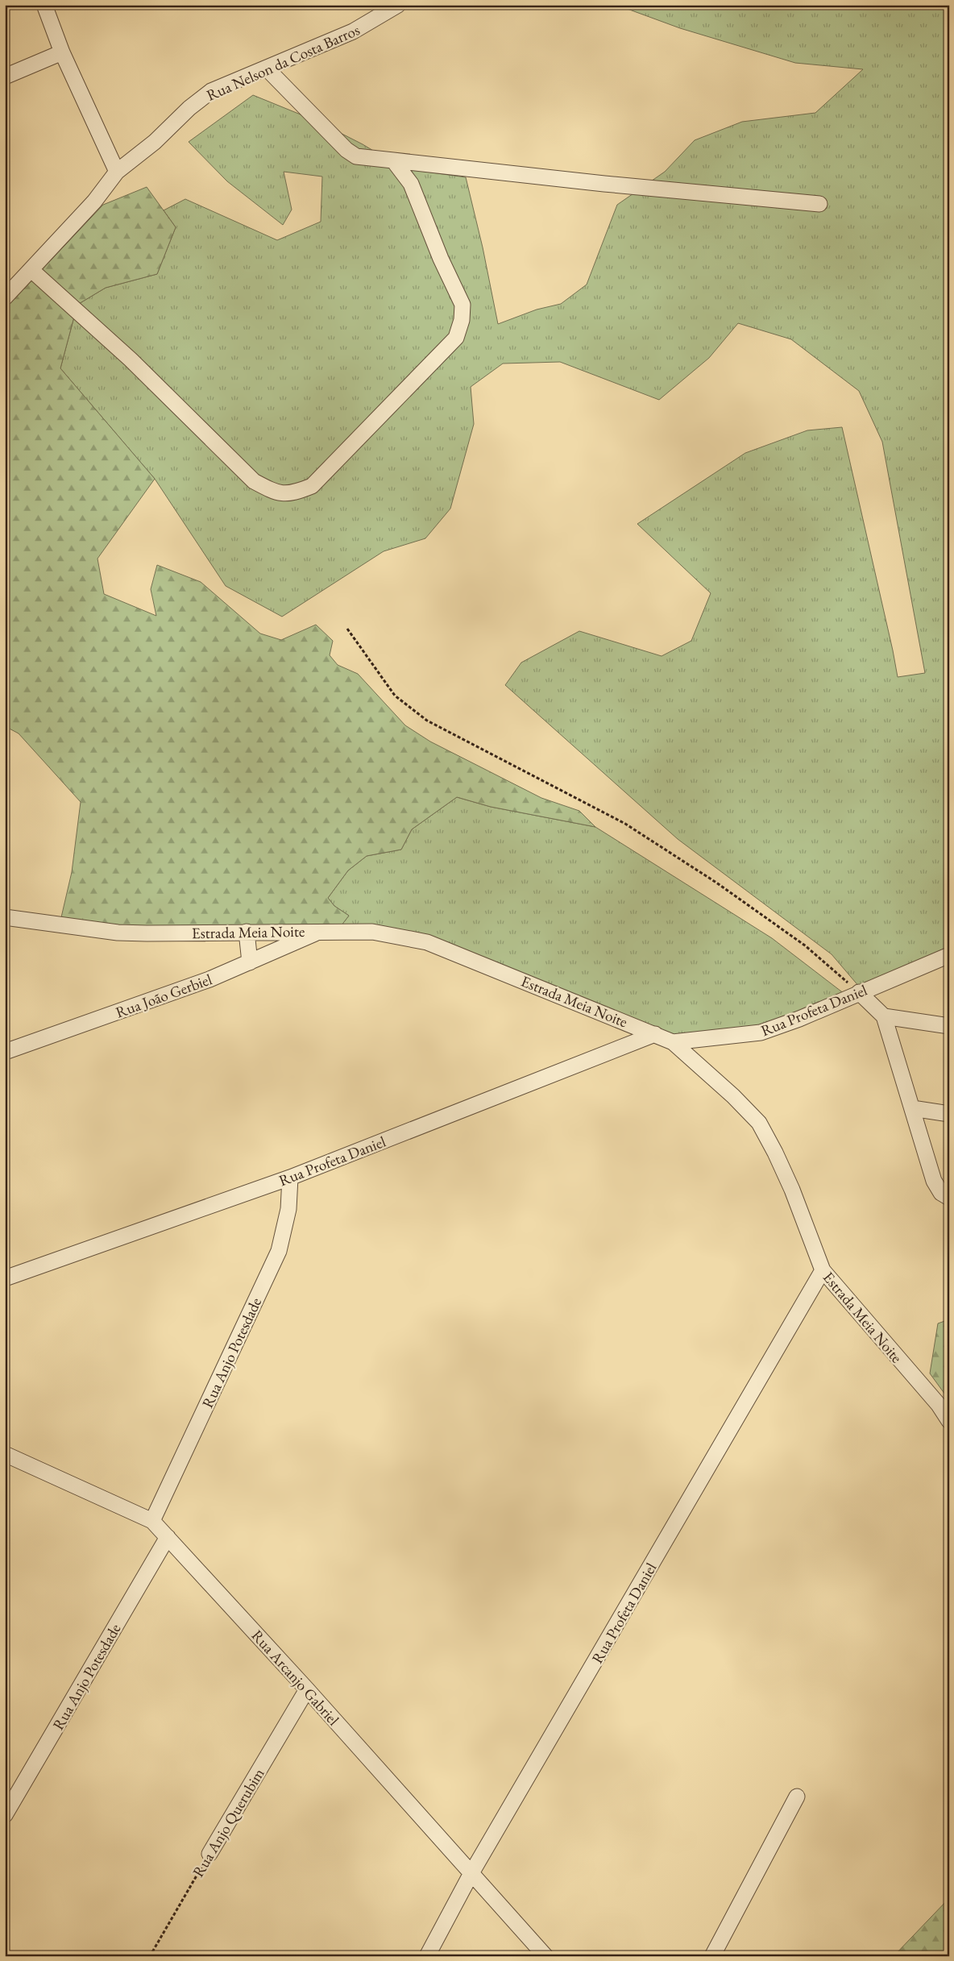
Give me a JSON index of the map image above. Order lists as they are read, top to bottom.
{
  "streets": {
    "street": [
      "Rua Nelson da Costa Barros",
      "Estrada Meia Noite",
      "Rua João Gerbiel",
      "Rua Profeta Daniel",
      "Rua Anjo Potesdade",
      "Rua Arcanjo Gabriel",
      "Rua Anjo Querubim"
    ]
  },
  "crossings": [
    ["Estrada Meia Noite", "Rua João Gerbiel"],
    ["Estrada Meia Noite", "Rua Profeta Daniel"],
    ["Rua Profeta Daniel", "Rua Anjo Potesdade"],
    ["Rua Profeta Daniel", "Rua Arcanjo Gabriel"],
    ["Rua Anjo Potesdade", "Rua Arcanjo Gabriel"],
    ["Rua Arcanjo Gabriel", "Rua Anjo Querubim"]
  ]
}
